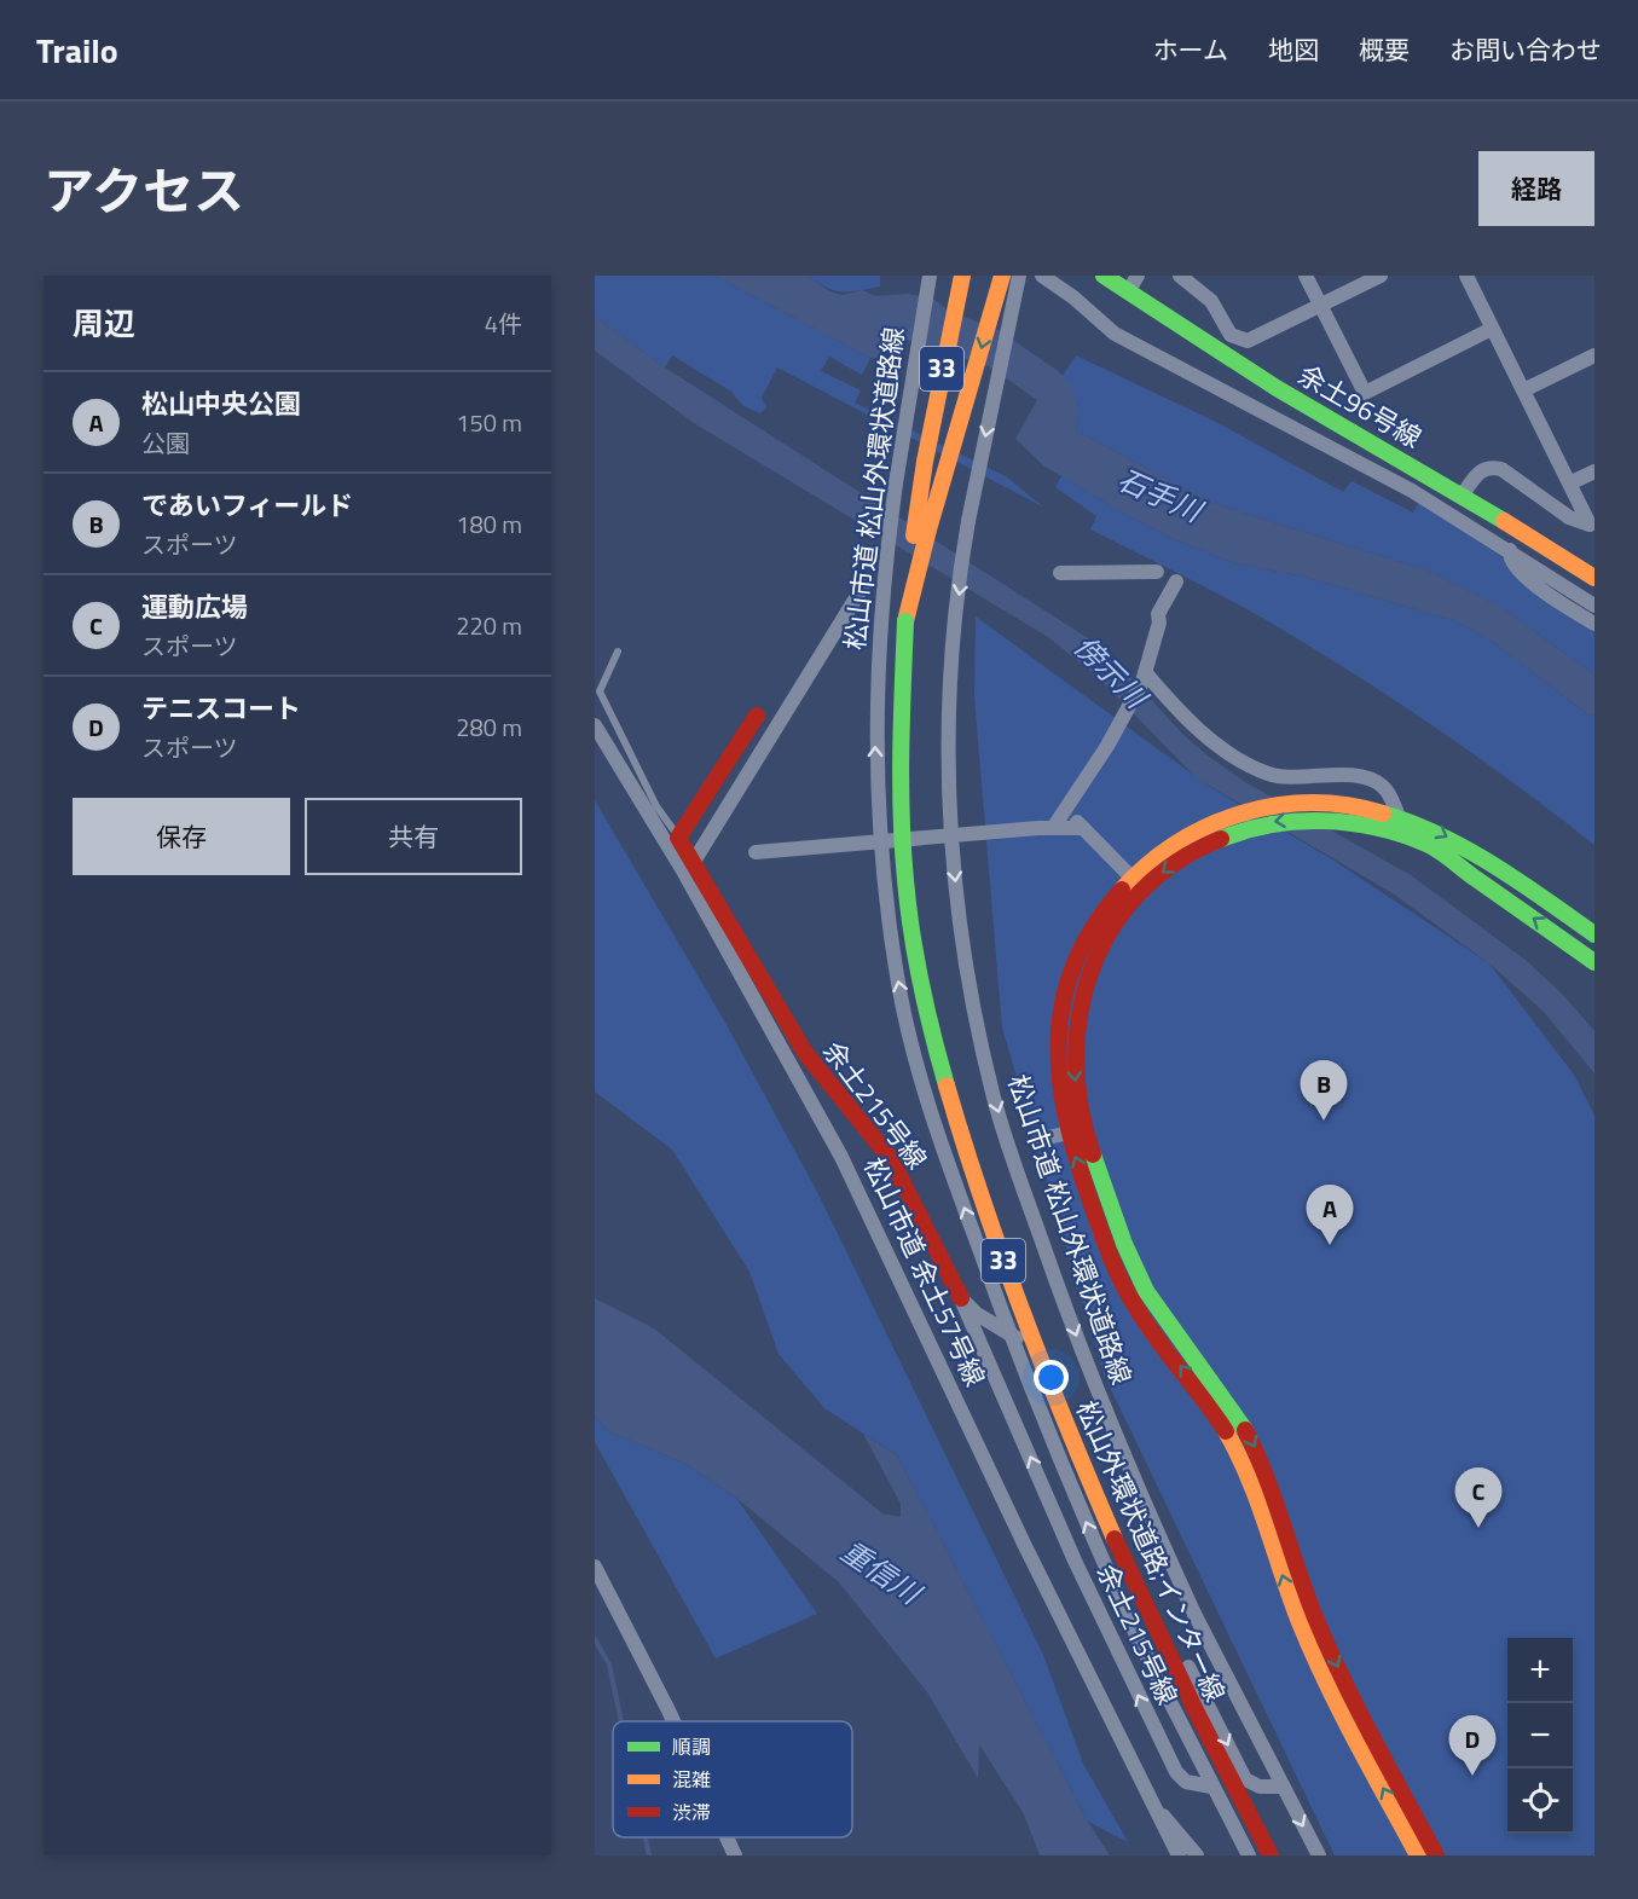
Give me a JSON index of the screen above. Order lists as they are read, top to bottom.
{
  "streets": {
    "main road": [
      "33",
      "余土96号線",
      "余土215号線",
      "松山外環状道路;インター線"
    ],
    "street": ["松山市道 松山外環状道路線", "松山市道 余土57号線"]
  },
  "crossings": [
    ["33", "松山外環状道路;インター線"],
    ["松山市道 松山外環状道路線", "余土215号線"],
    ["余土215号線", "松山市道 余土57号線"]
  ],
  "one_way": ["余土215号線"],
  "water": ["石手川", "傍示川", "重信川"],
  "legend": ["順調", "混雑", "渋滞"],
  "page": {
    "header": "Trailo",
    "nav": [
      "ホーム",
      "地図",
      "概要",
      "お問い合わせ"
    ],
    "title": "アクセス",
    "buttons": [
      "経路",
      ["保存", "共有"]
    ],
    "heading": ["周辺", "4件"],
    "list": [
      {
        "mark": "A",
        "name": "松山中央公園",
        "note": "公園",
        "value": "150 m"
      },
      {
        "mark": "B",
        "name": "であいフィールド",
        "note": "スポーツ",
        "value": "180 m"
      },
      {
        "mark": "C",
        "name": "運動広場",
        "note": "スポーツ",
        "value": "220 m"
      },
      {
        "mark": "D",
        "name": "テニスコート",
        "note": "スポーツ",
        "value": "280 m"
      }
    ],
    "pins": [
      "B",
      "A",
      "C",
      "D"
    ],
    "map_buttons": ["+", "−"]
  }
}
